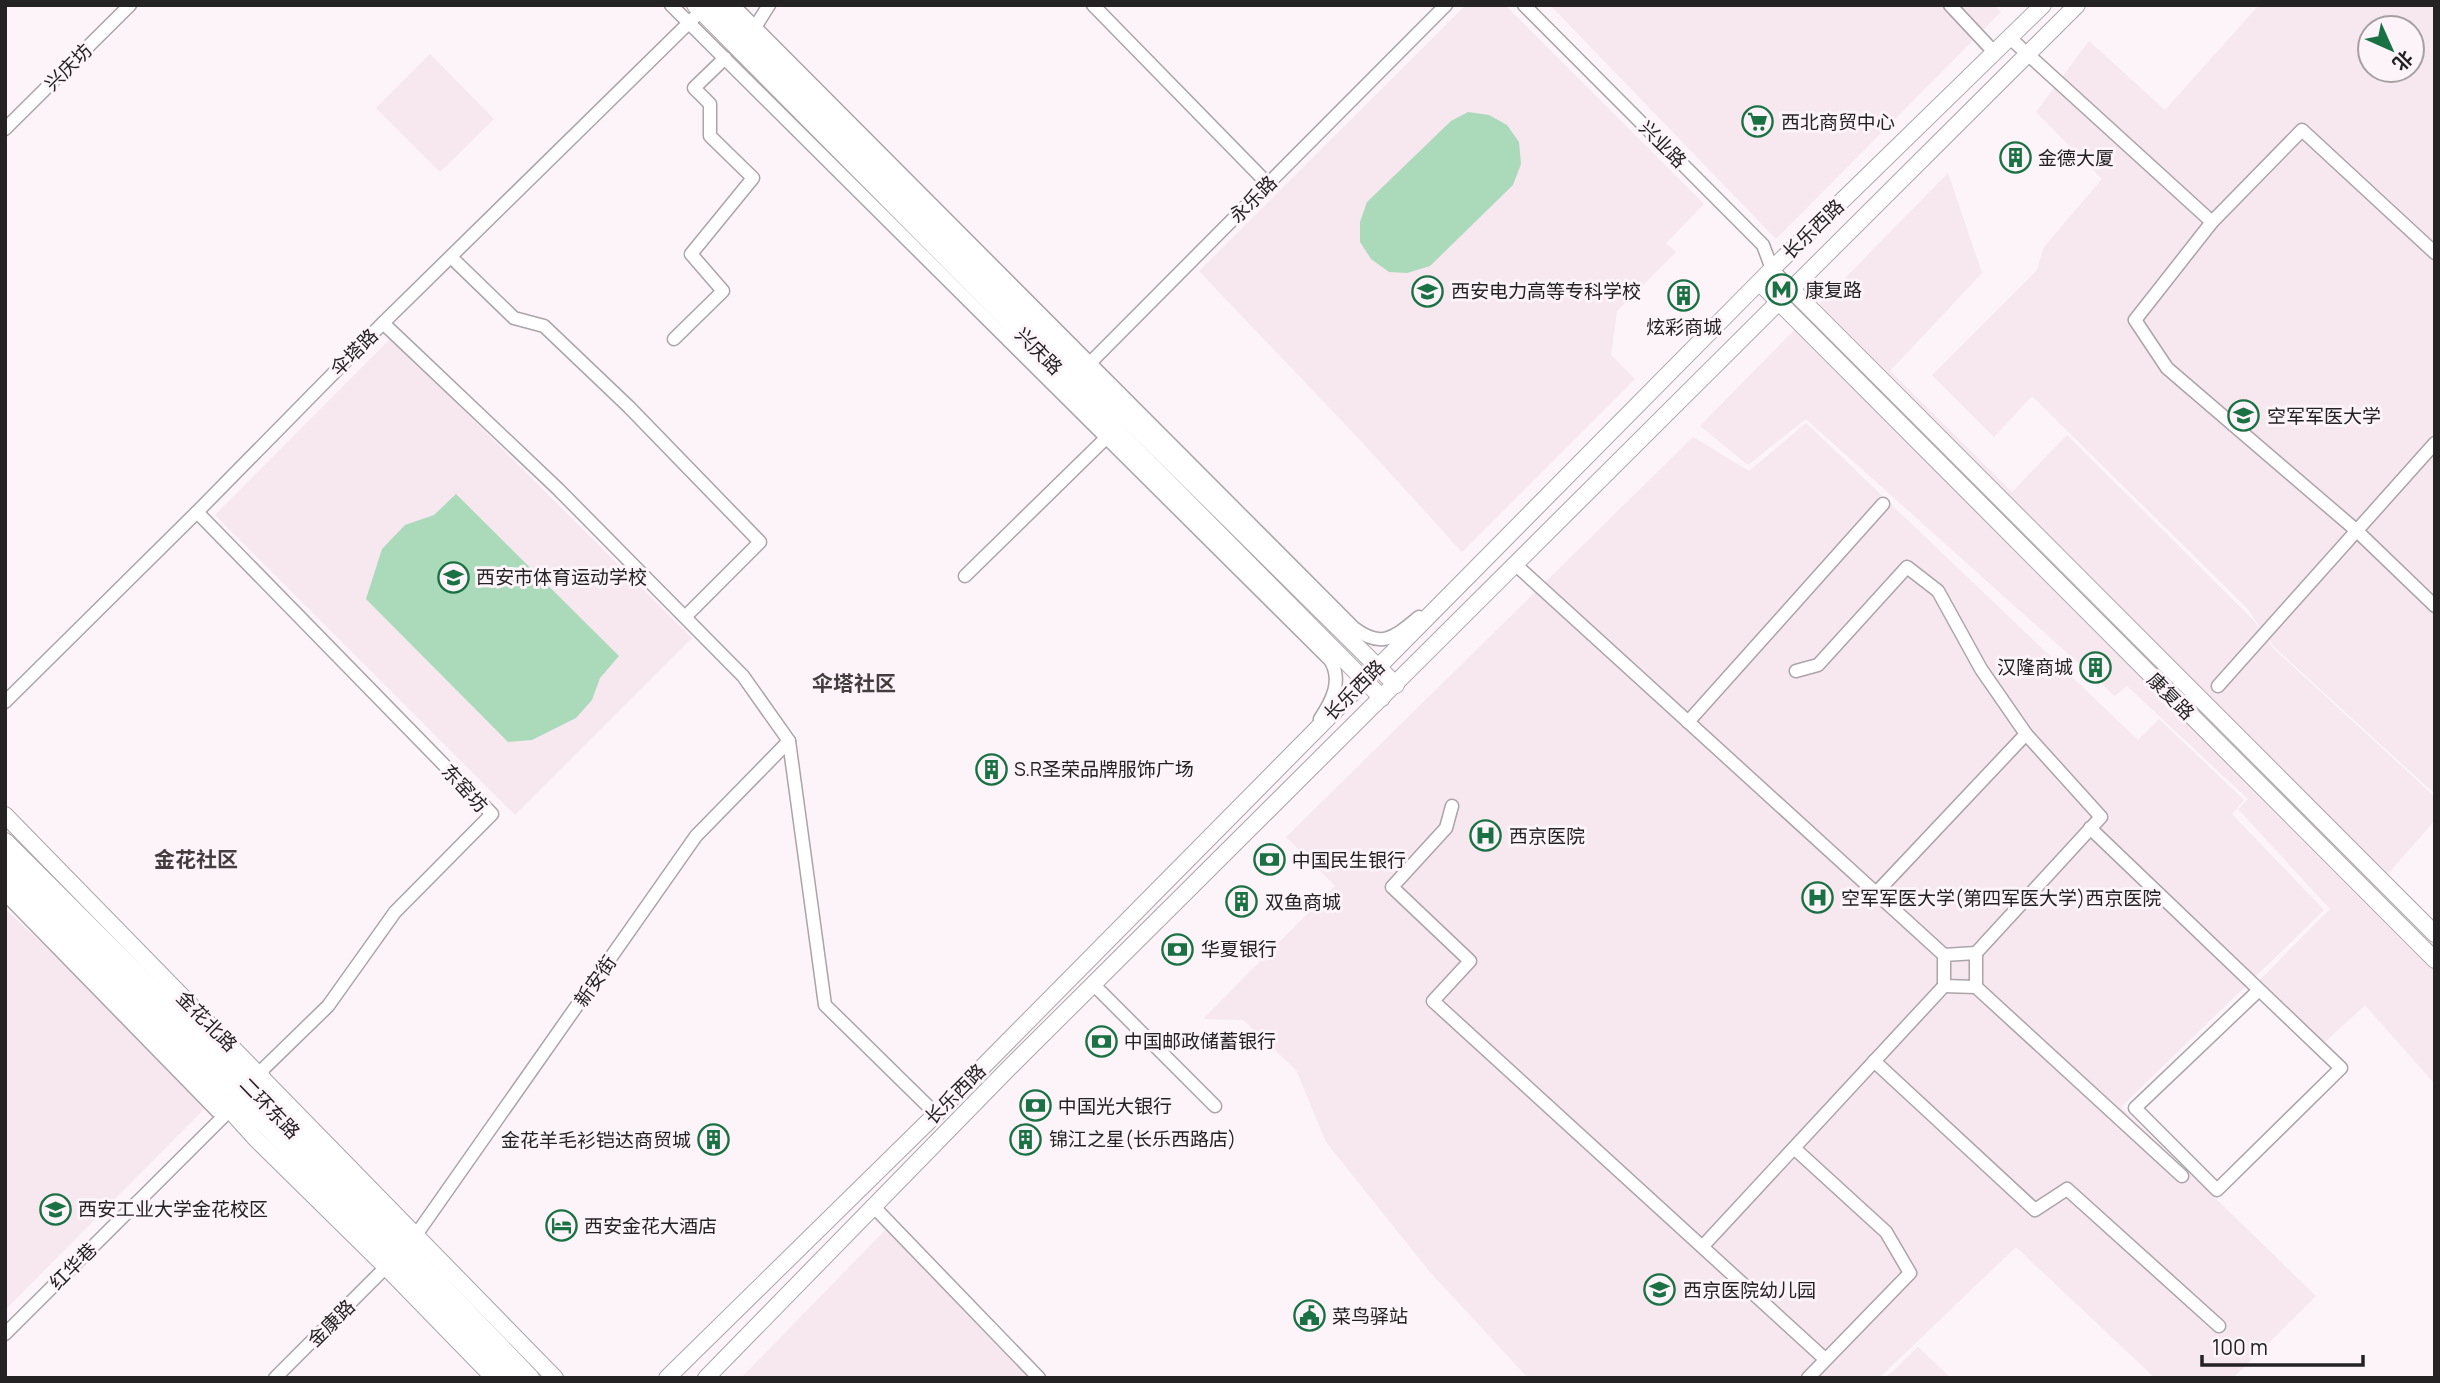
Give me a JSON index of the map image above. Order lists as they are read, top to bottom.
{
  "streets": {
    "highway": ["二环东路"],
    "main road": [
      "长乐西路",
      "兴庆路",
      "康复路",
      "金花北路"
    ],
    "street": [
      "兴庆坊",
      "兴业路",
      "永乐路",
      "伞塔路",
      "东窑坊",
      "新安街",
      "红华巷",
      "金康路"
    ]
  },
  "crossings": [
    ["兴业路", "长乐西路"],
    ["兴业路", "康复路"],
    ["永乐路", "兴庆路"],
    ["长乐西路", "兴庆路"],
    ["长乐西路", "康复路"],
    ["兴庆路", "伞塔路"],
    ["伞塔路", "东窑坊"],
    ["东窑坊", "金花北路"],
    ["新安街", "金花北路"]
  ],
  "districts": ["伞塔社区", "金花社区"],
  "places": {
    "supermarket": ["西北商贸中心"],
    "building": [
      "金德大厦",
      "炫彩商城",
      "汉隆商城",
      "S.R圣荣品牌服饰广场",
      "双鱼商城",
      "锦江之星(长乐西路店)",
      "金花羊毛衫铠达商贸城"
    ],
    "metro station": ["康复路"],
    "school or university": [
      "西安电力高等专科学校",
      "空军军医大学",
      "西安市体育运动学校",
      "西安工业大学金花校区",
      "西京医院幼儿园"
    ],
    "hospital": ["西京医院", "空军军医大学(第四军医大学)西京医院"],
    "bank": [
      "中国民生银行",
      "华夏银行",
      "中国邮政储蓄银行",
      "中国光大银行"
    ],
    "hotel": ["西安金花大酒店"],
    "public building": ["菜鸟驿站"]
  },
  "scale_bar": "100 m",
  "north": "bottom right"
}
